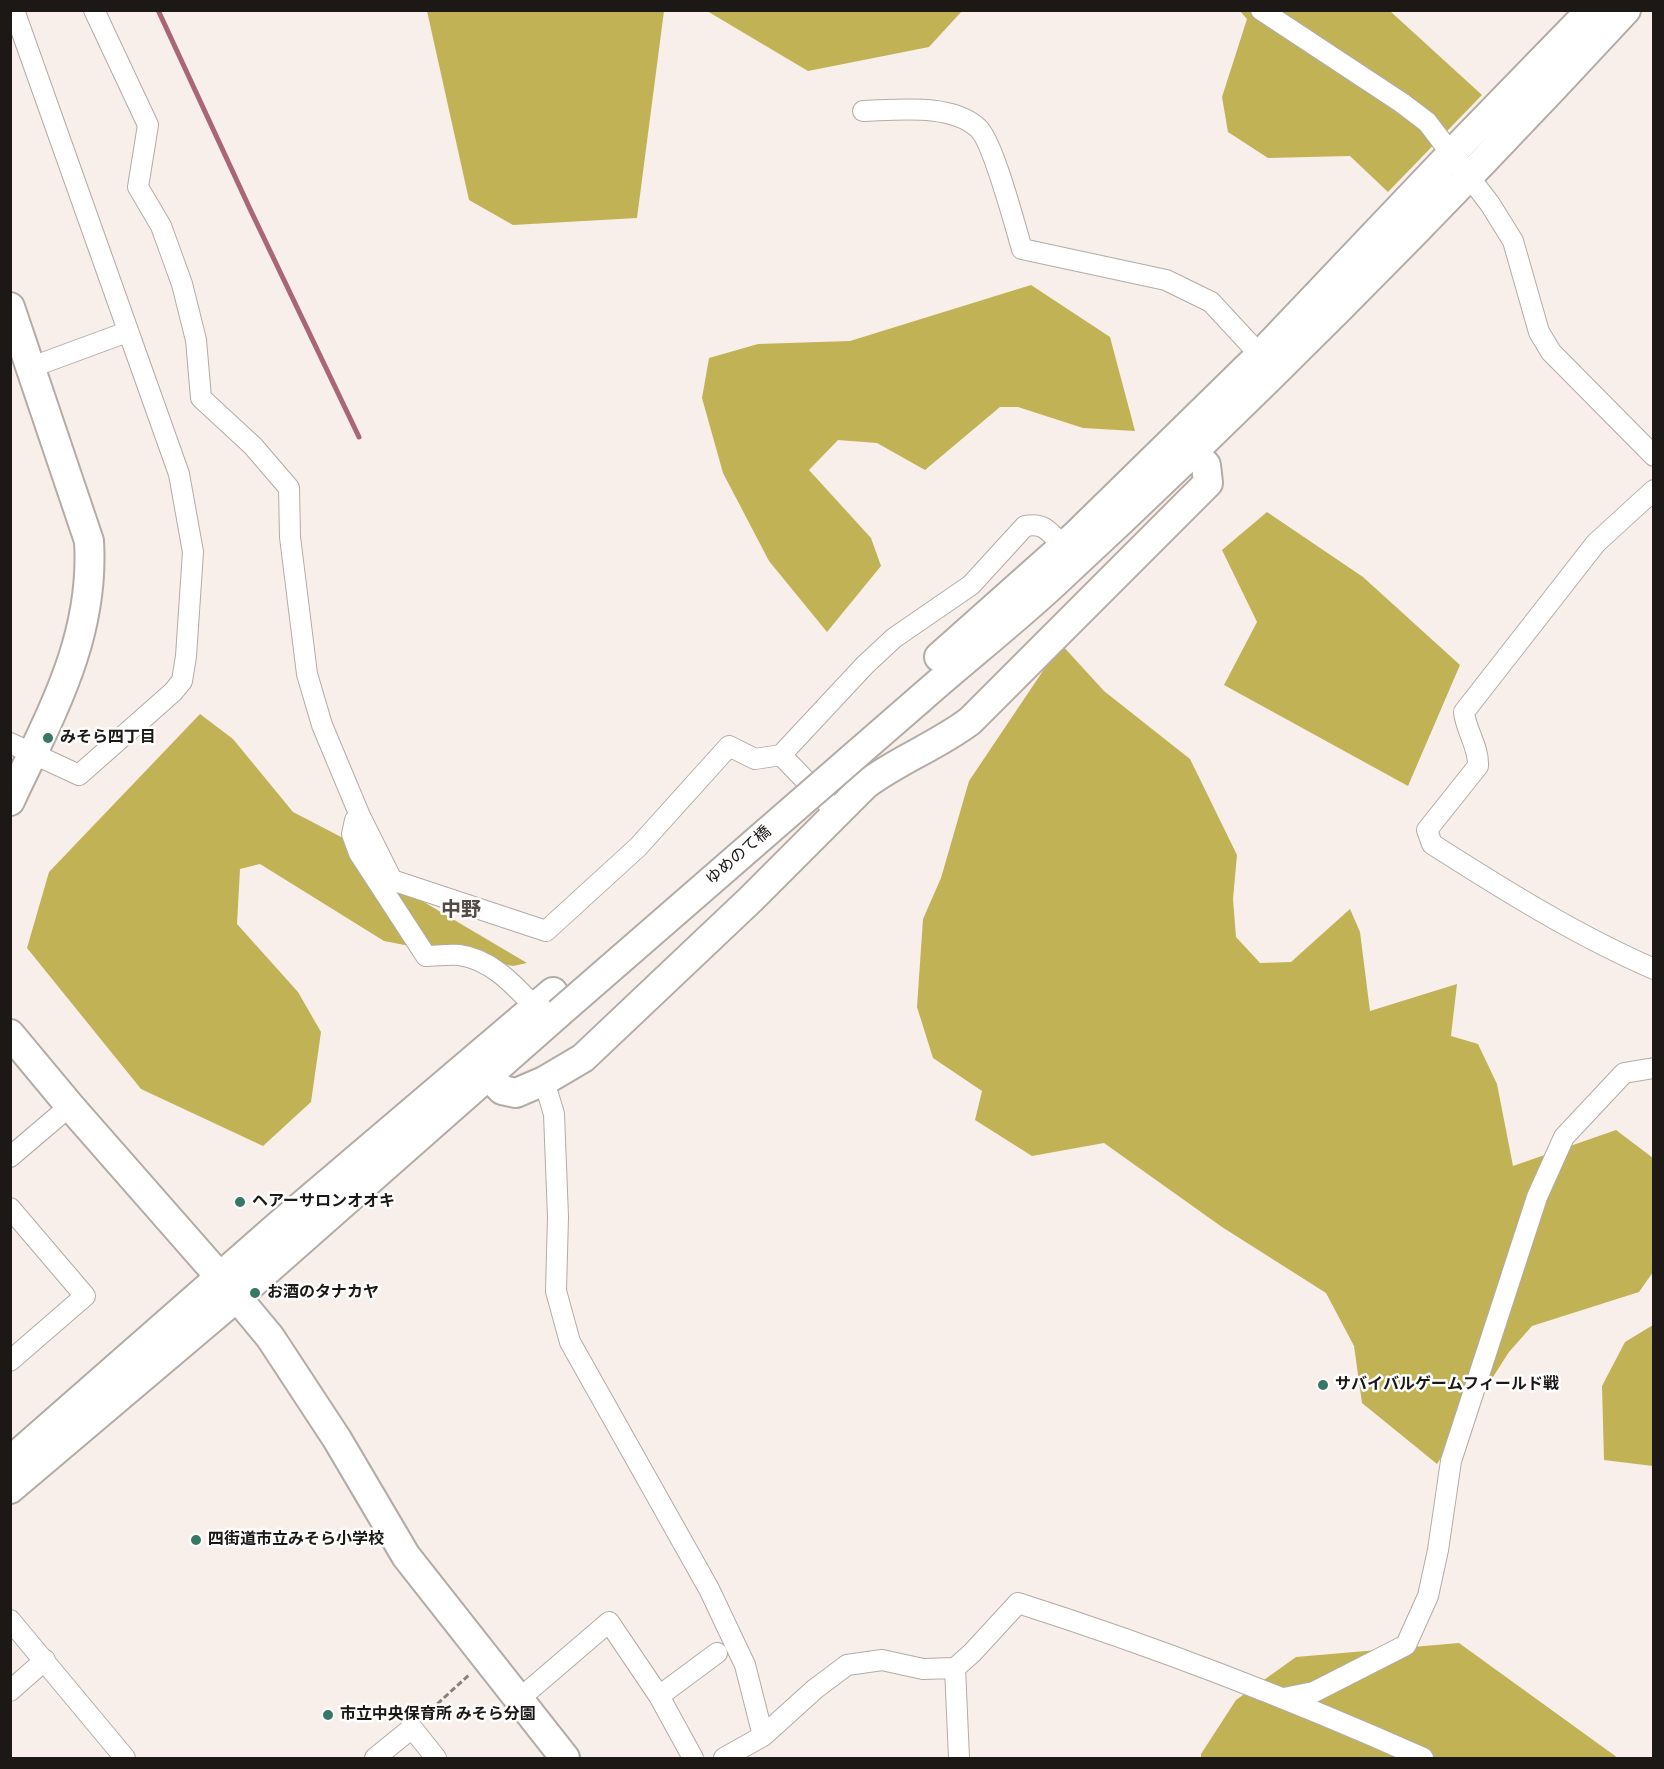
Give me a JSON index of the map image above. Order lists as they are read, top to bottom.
{
  "streets": {
    "street": ["ゆめのて橋"]
  },
  "districts": ["中野"],
  "places": [
    "みそら四丁目",
    "ヘアーサロンオオキ",
    "お酒のタナカヤ",
    "サバイバルゲームフィールド戦",
    "四街道市立みそら小学校",
    "市立中央保育所 みそら分園"
  ]
}
